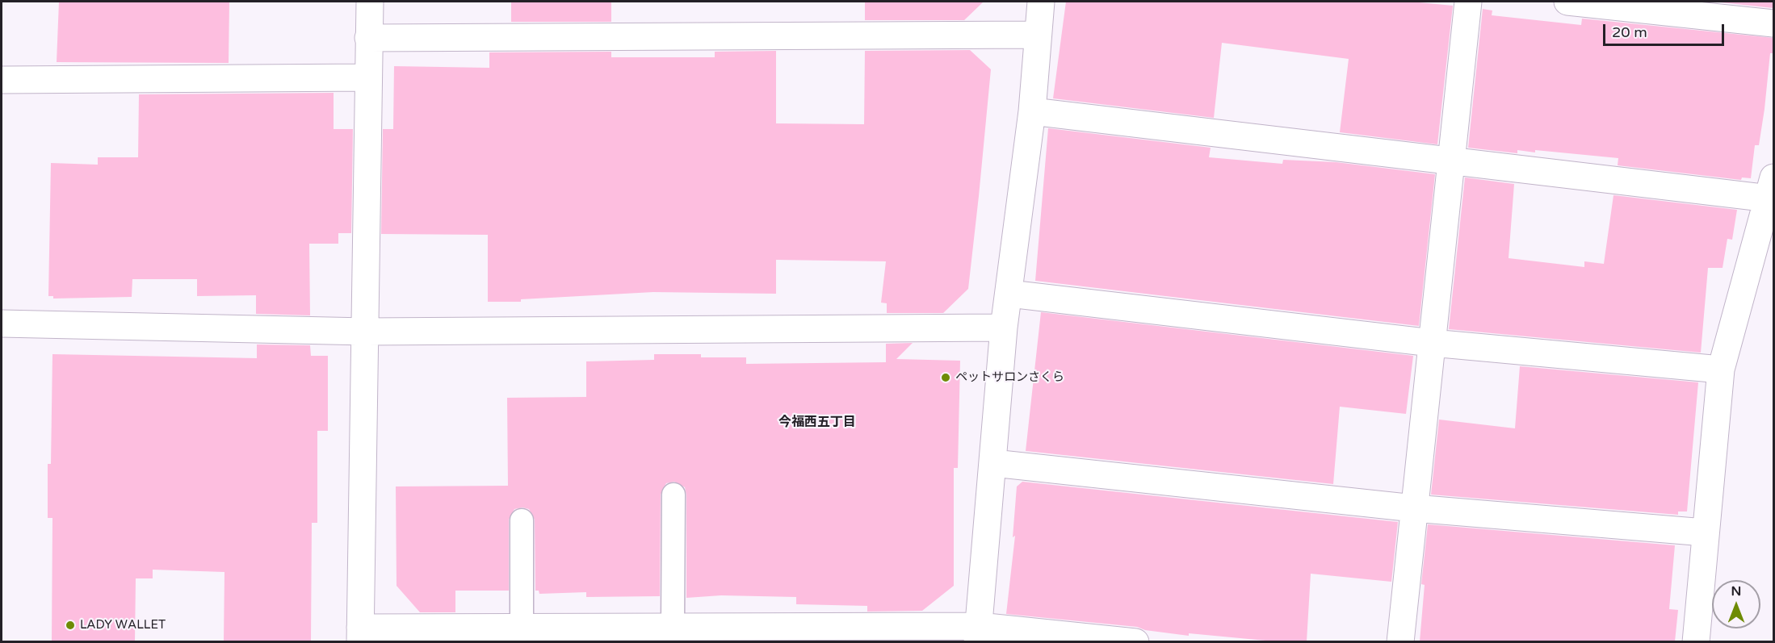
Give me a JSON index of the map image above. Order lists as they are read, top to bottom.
{
  "districts": ["今福西五丁目"],
  "places": ["ペットサロンさくら", "LADY WALLET"],
  "scale_bar": "20 m",
  "north": "top"
}
